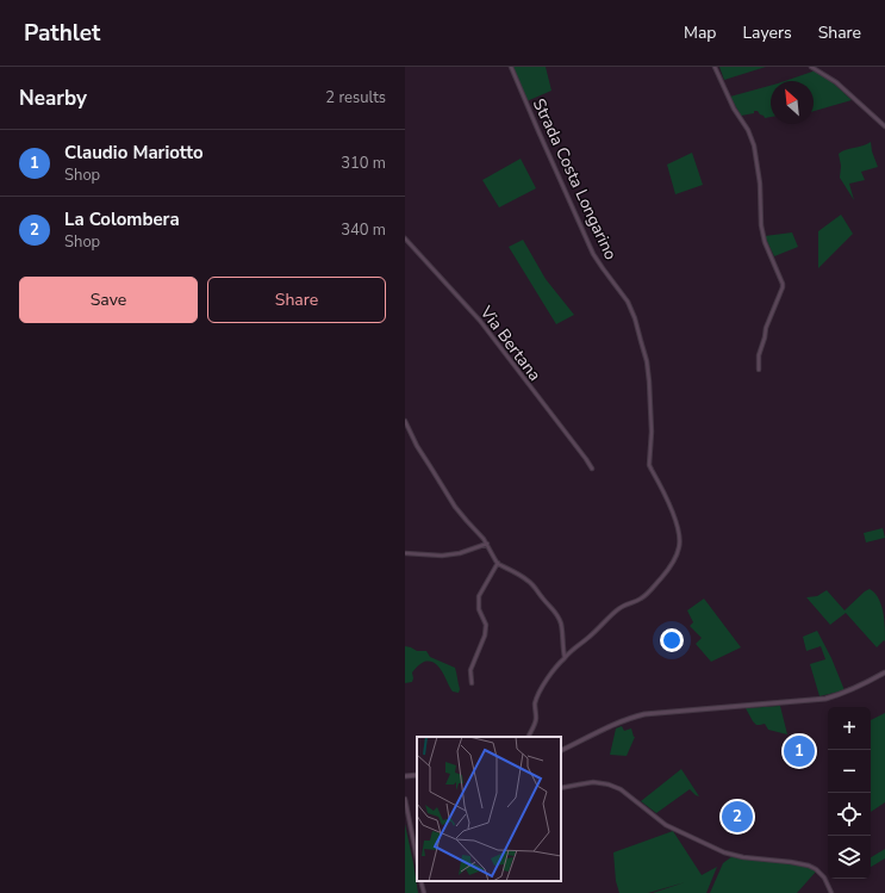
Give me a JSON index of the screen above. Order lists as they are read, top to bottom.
{
  "streets": {
    "street": ["Strada Costa Longarino", "Via Bertana"]
  },
  "north": "top left",
  "page": {
    "header": "Pathlet",
    "nav": ["Map", "Layers", "Share"],
    "heading": ["Nearby", "2 results"],
    "list": [
      {
        "mark": "1",
        "name": "Claudio Mariotto",
        "note": "Shop",
        "value": "310 m"
      },
      {
        "mark": "2",
        "name": "La Colombera",
        "note": "Shop",
        "value": "340 m"
      }
    ],
    "buttons": ["Save", "Share"],
    "map_buttons": ["+", "−"],
    "pins": ["1", "2"]
  }
}
